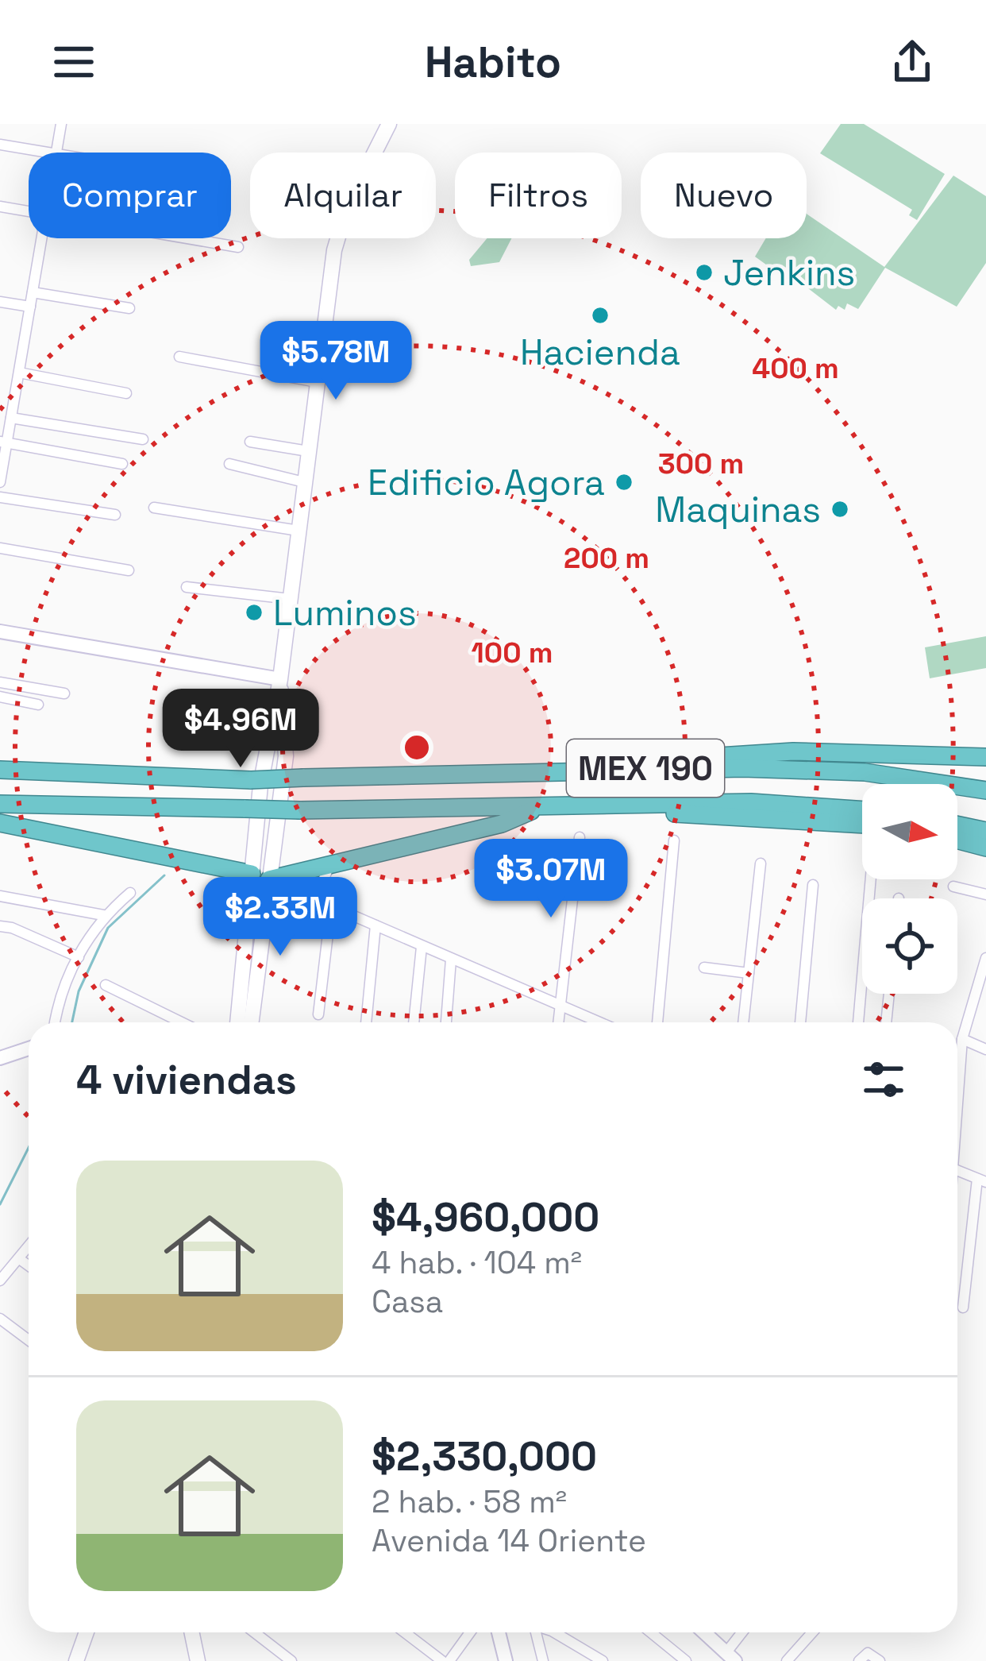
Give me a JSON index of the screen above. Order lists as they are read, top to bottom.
{
  "streets": {
    "highway": ["MEX 190"]
  },
  "places": [
    "Jenkins",
    "Hacienda",
    "Edificio Agora",
    "Maquinas",
    "Luminos"
  ],
  "north": "right",
  "page": {
    "header": "Habito",
    "chip": [
      "Comprar",
      "Alquilar",
      "Filtros",
      "Nuevo"
    ],
    "price": [
      "$5.78M",
      "$4.96M",
      "$3.07M",
      "$2.33M"
    ],
    "heading": "4 viviendas",
    "list": [
      {
        "name": "$4,960,000",
        "note": "4 hab. · 104 m² · Casa"
      },
      {
        "name": "$2,330,000",
        "note": "2 hab. · 58 m² · Avenida 14 Oriente"
      }
    ]
  },
  "rings": [
    "400 m",
    "300 m",
    "200 m",
    "100 m"
  ]
}
